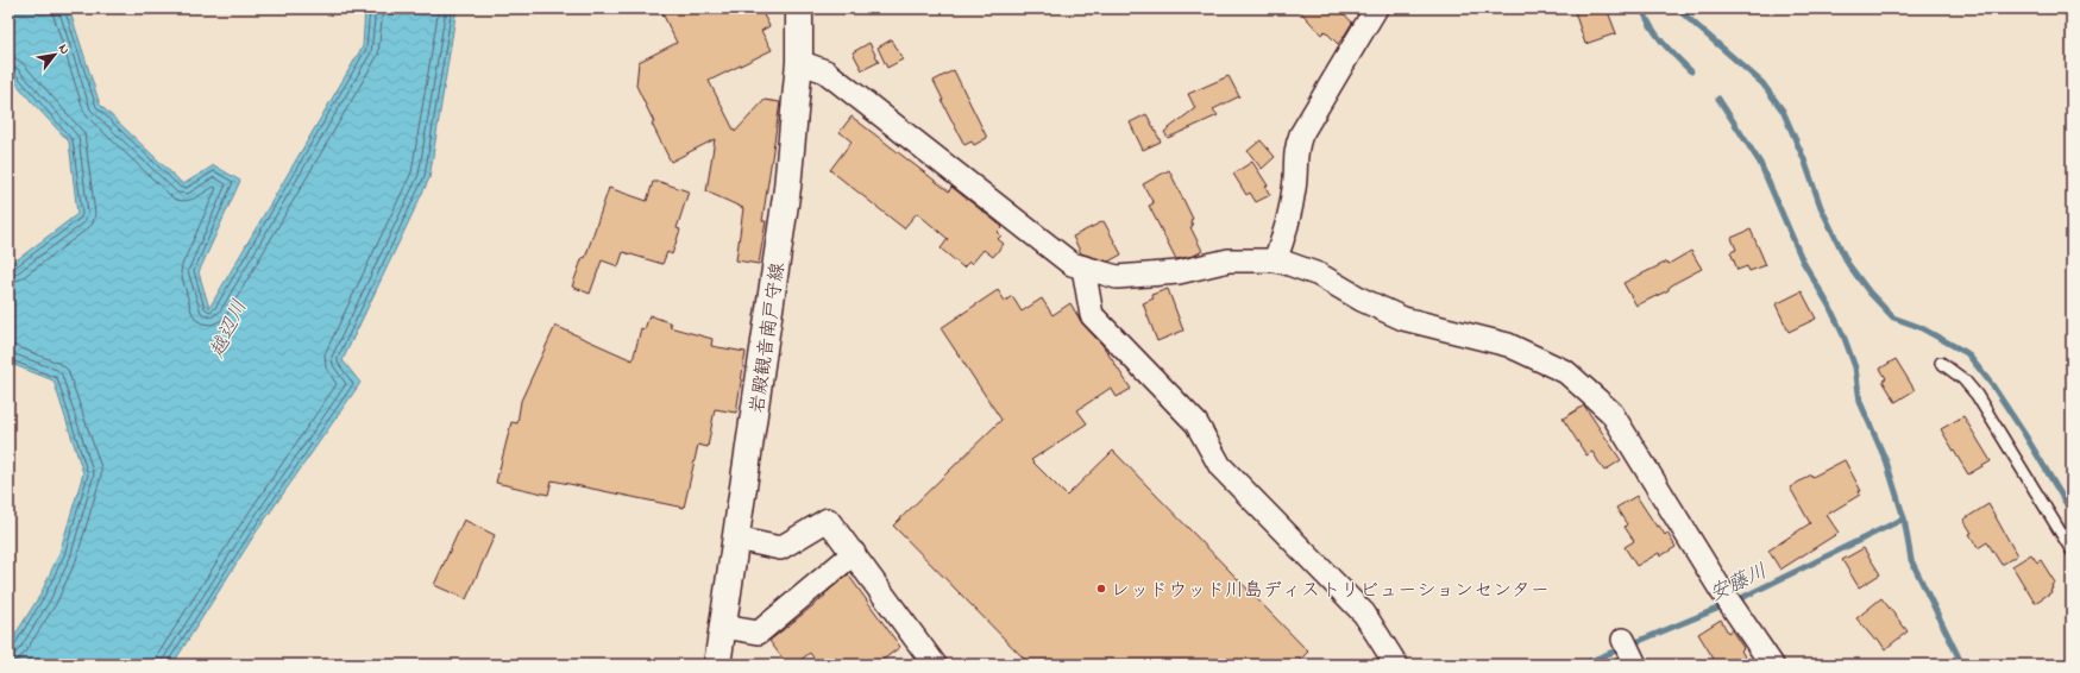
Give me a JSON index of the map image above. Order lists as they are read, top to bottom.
{
  "streets": {
    "main road": ["岩殿観音南戸守線"]
  },
  "water": ["越辺川", "安藤川"],
  "places": ["レッドウッド川島ディストリビューションセンター"],
  "north": "top right"
}
